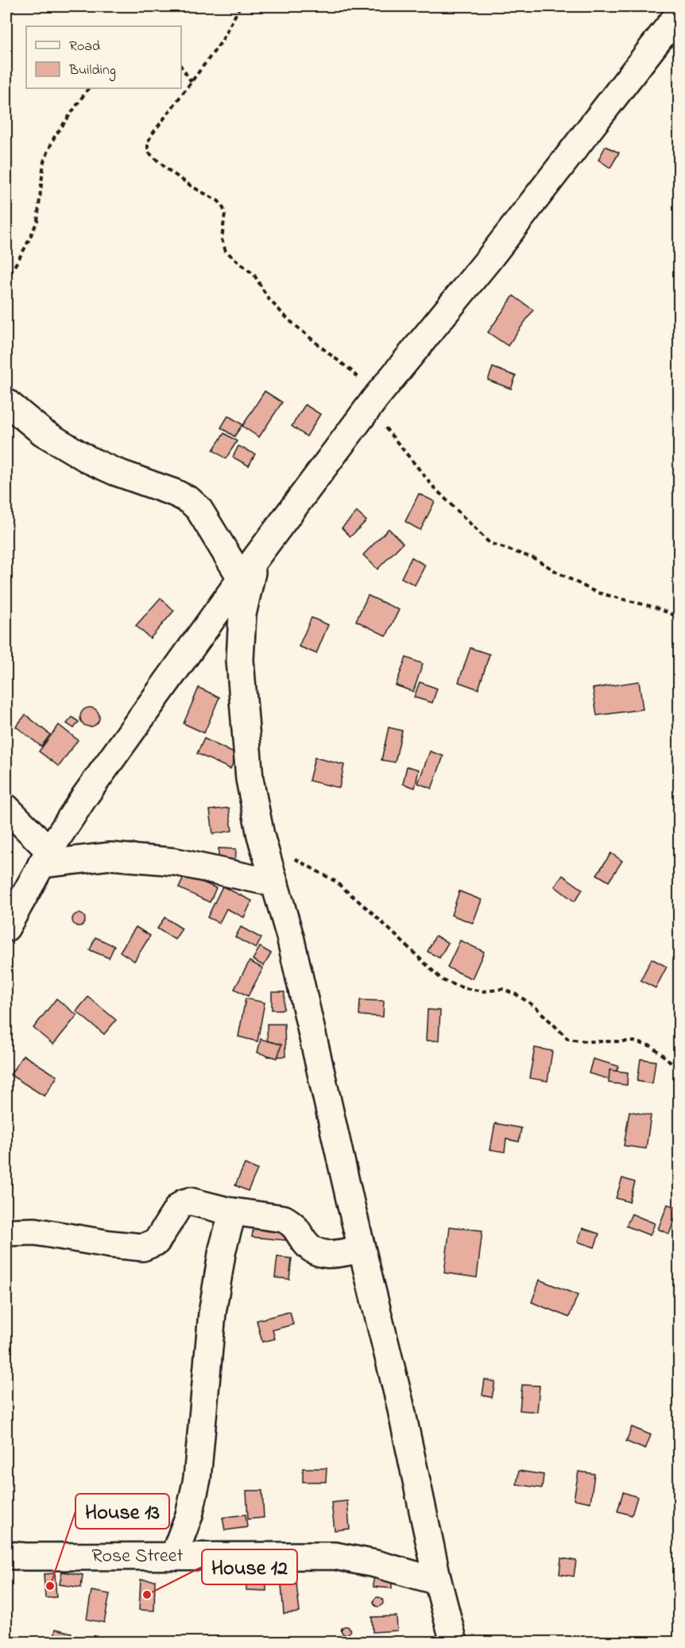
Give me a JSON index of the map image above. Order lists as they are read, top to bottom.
{
  "streets": {
    "street": ["Rose Street"]
  },
  "places": ["House 13", "House 12"],
  "legend": ["Road", "Building"]
}
